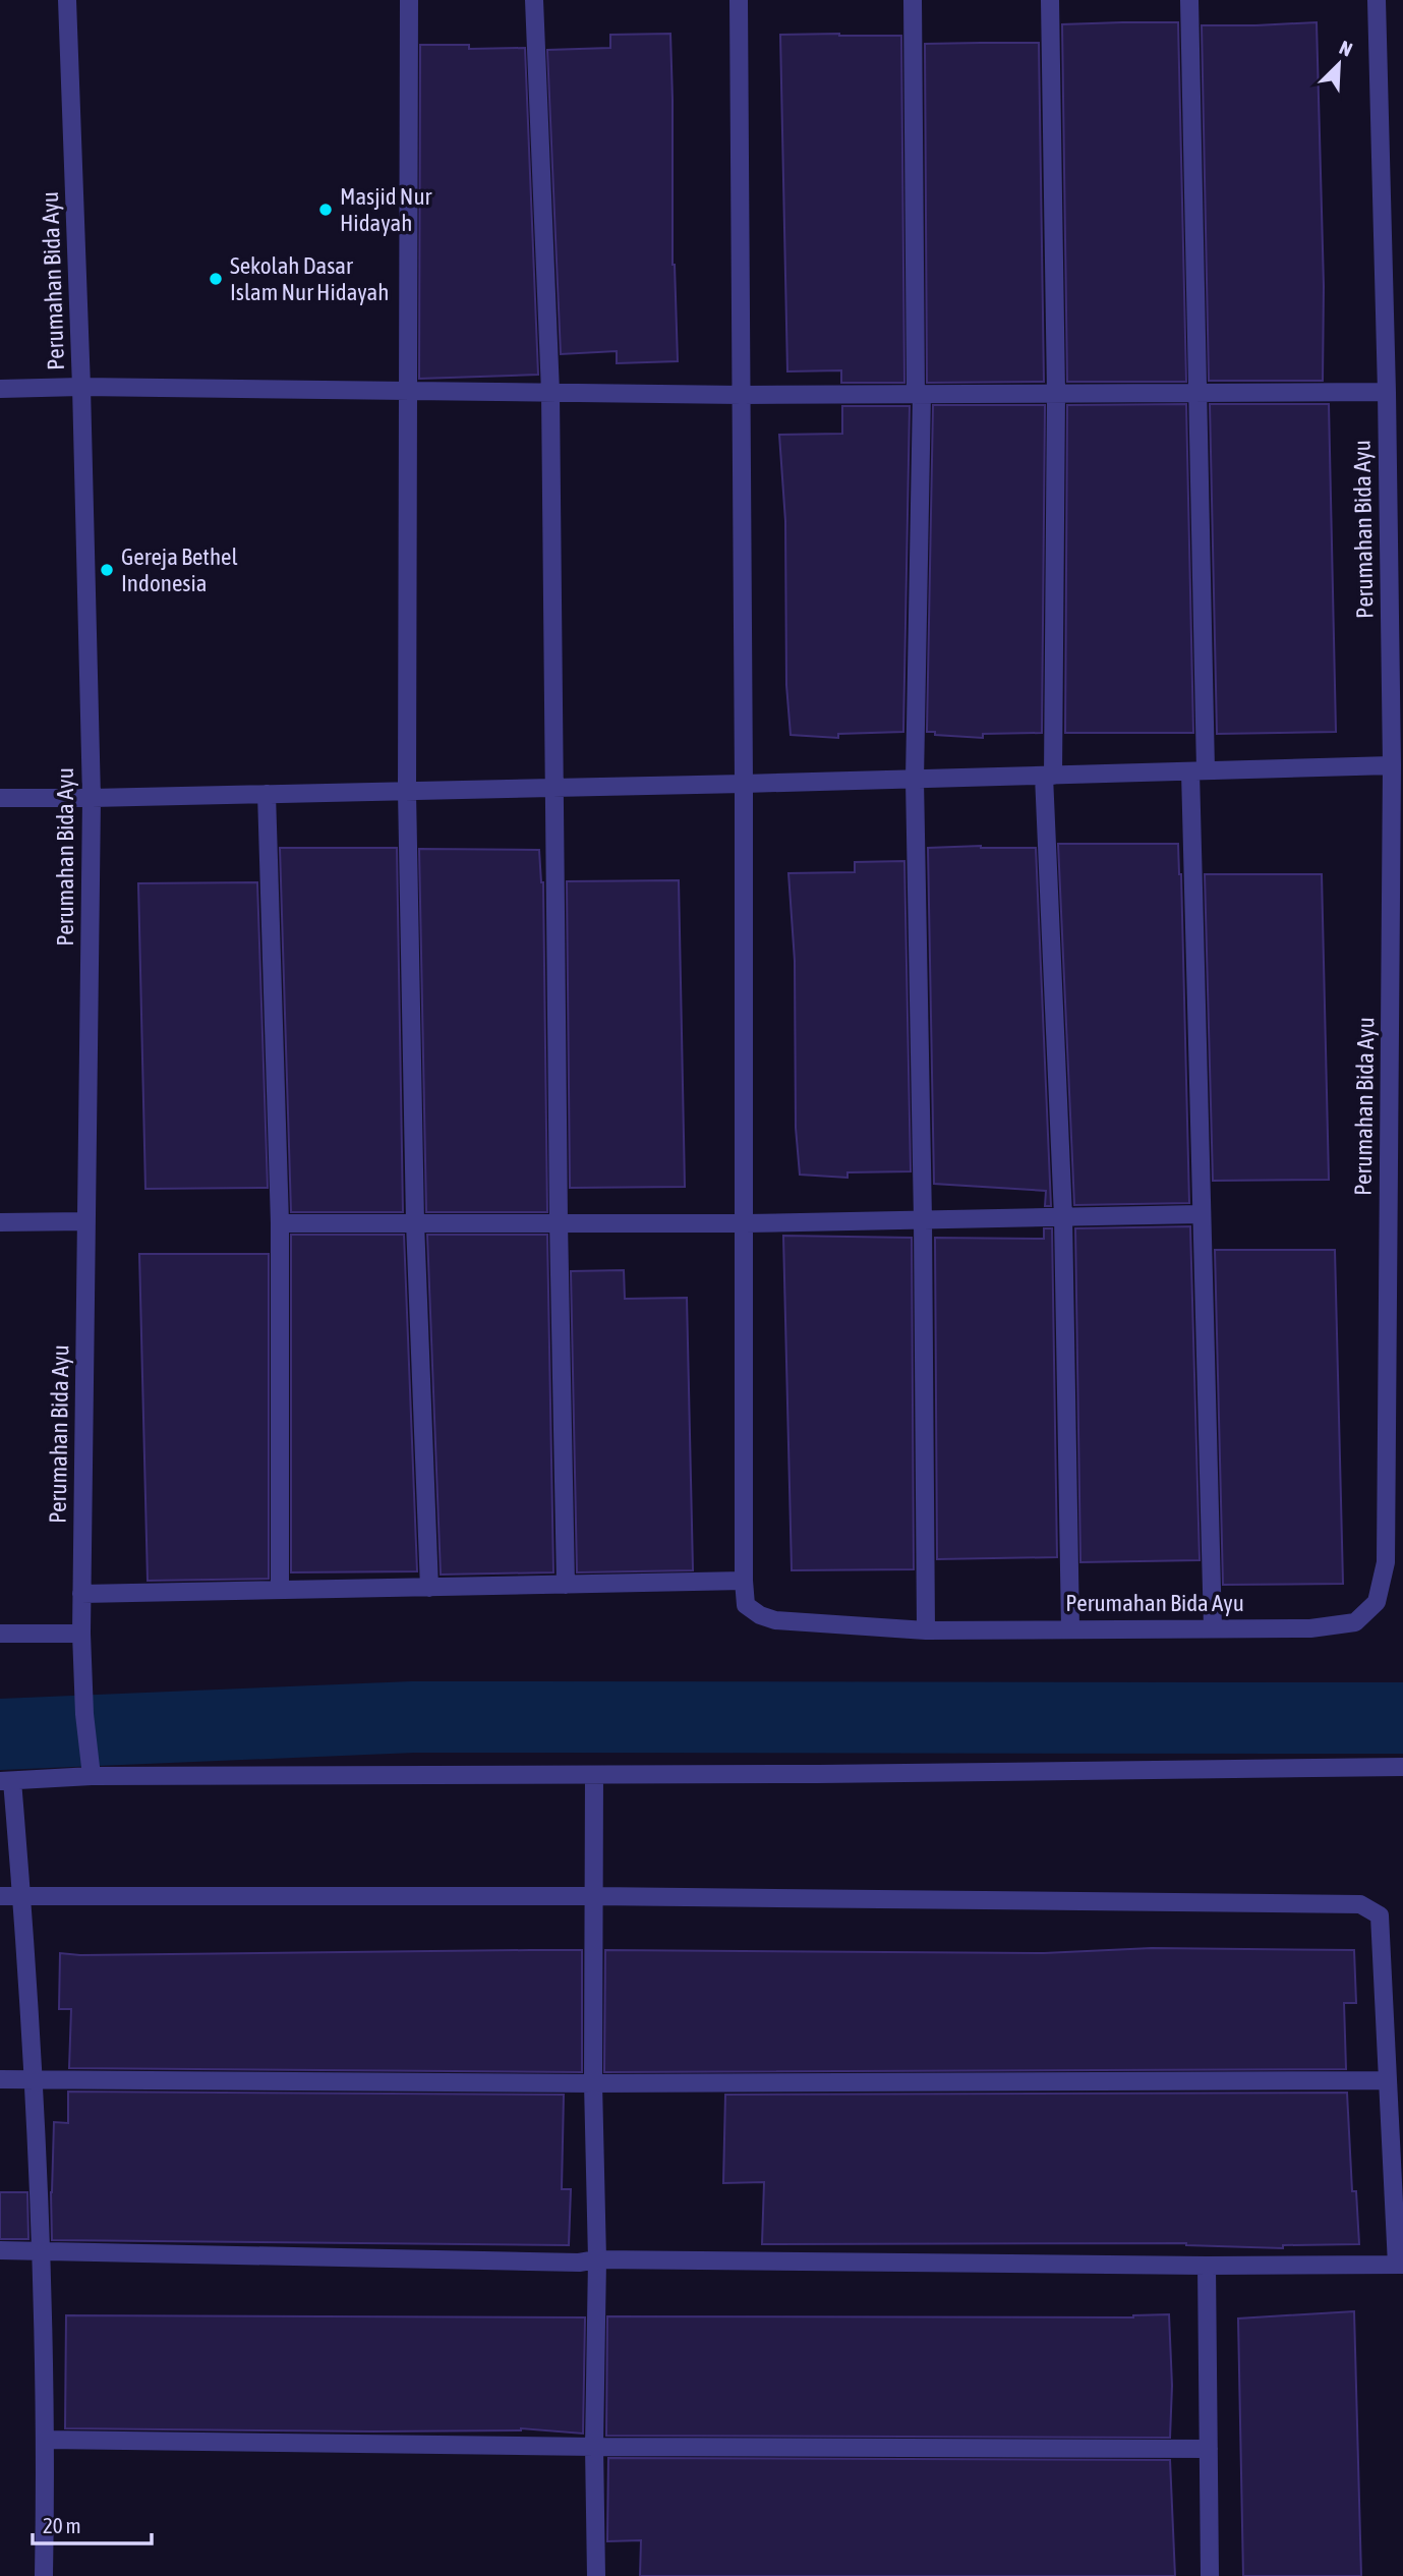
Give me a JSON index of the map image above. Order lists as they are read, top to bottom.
{
  "streets": {
    "street": ["Perumahan Bida Ayu"]
  },
  "places": ["Masjid Nur Hidayah", "Sekolah Dasar Islam Nur Hidayah", "Gereja Bethel Indonesia"],
  "scale_bar": "20 m",
  "north": "top right"
}
